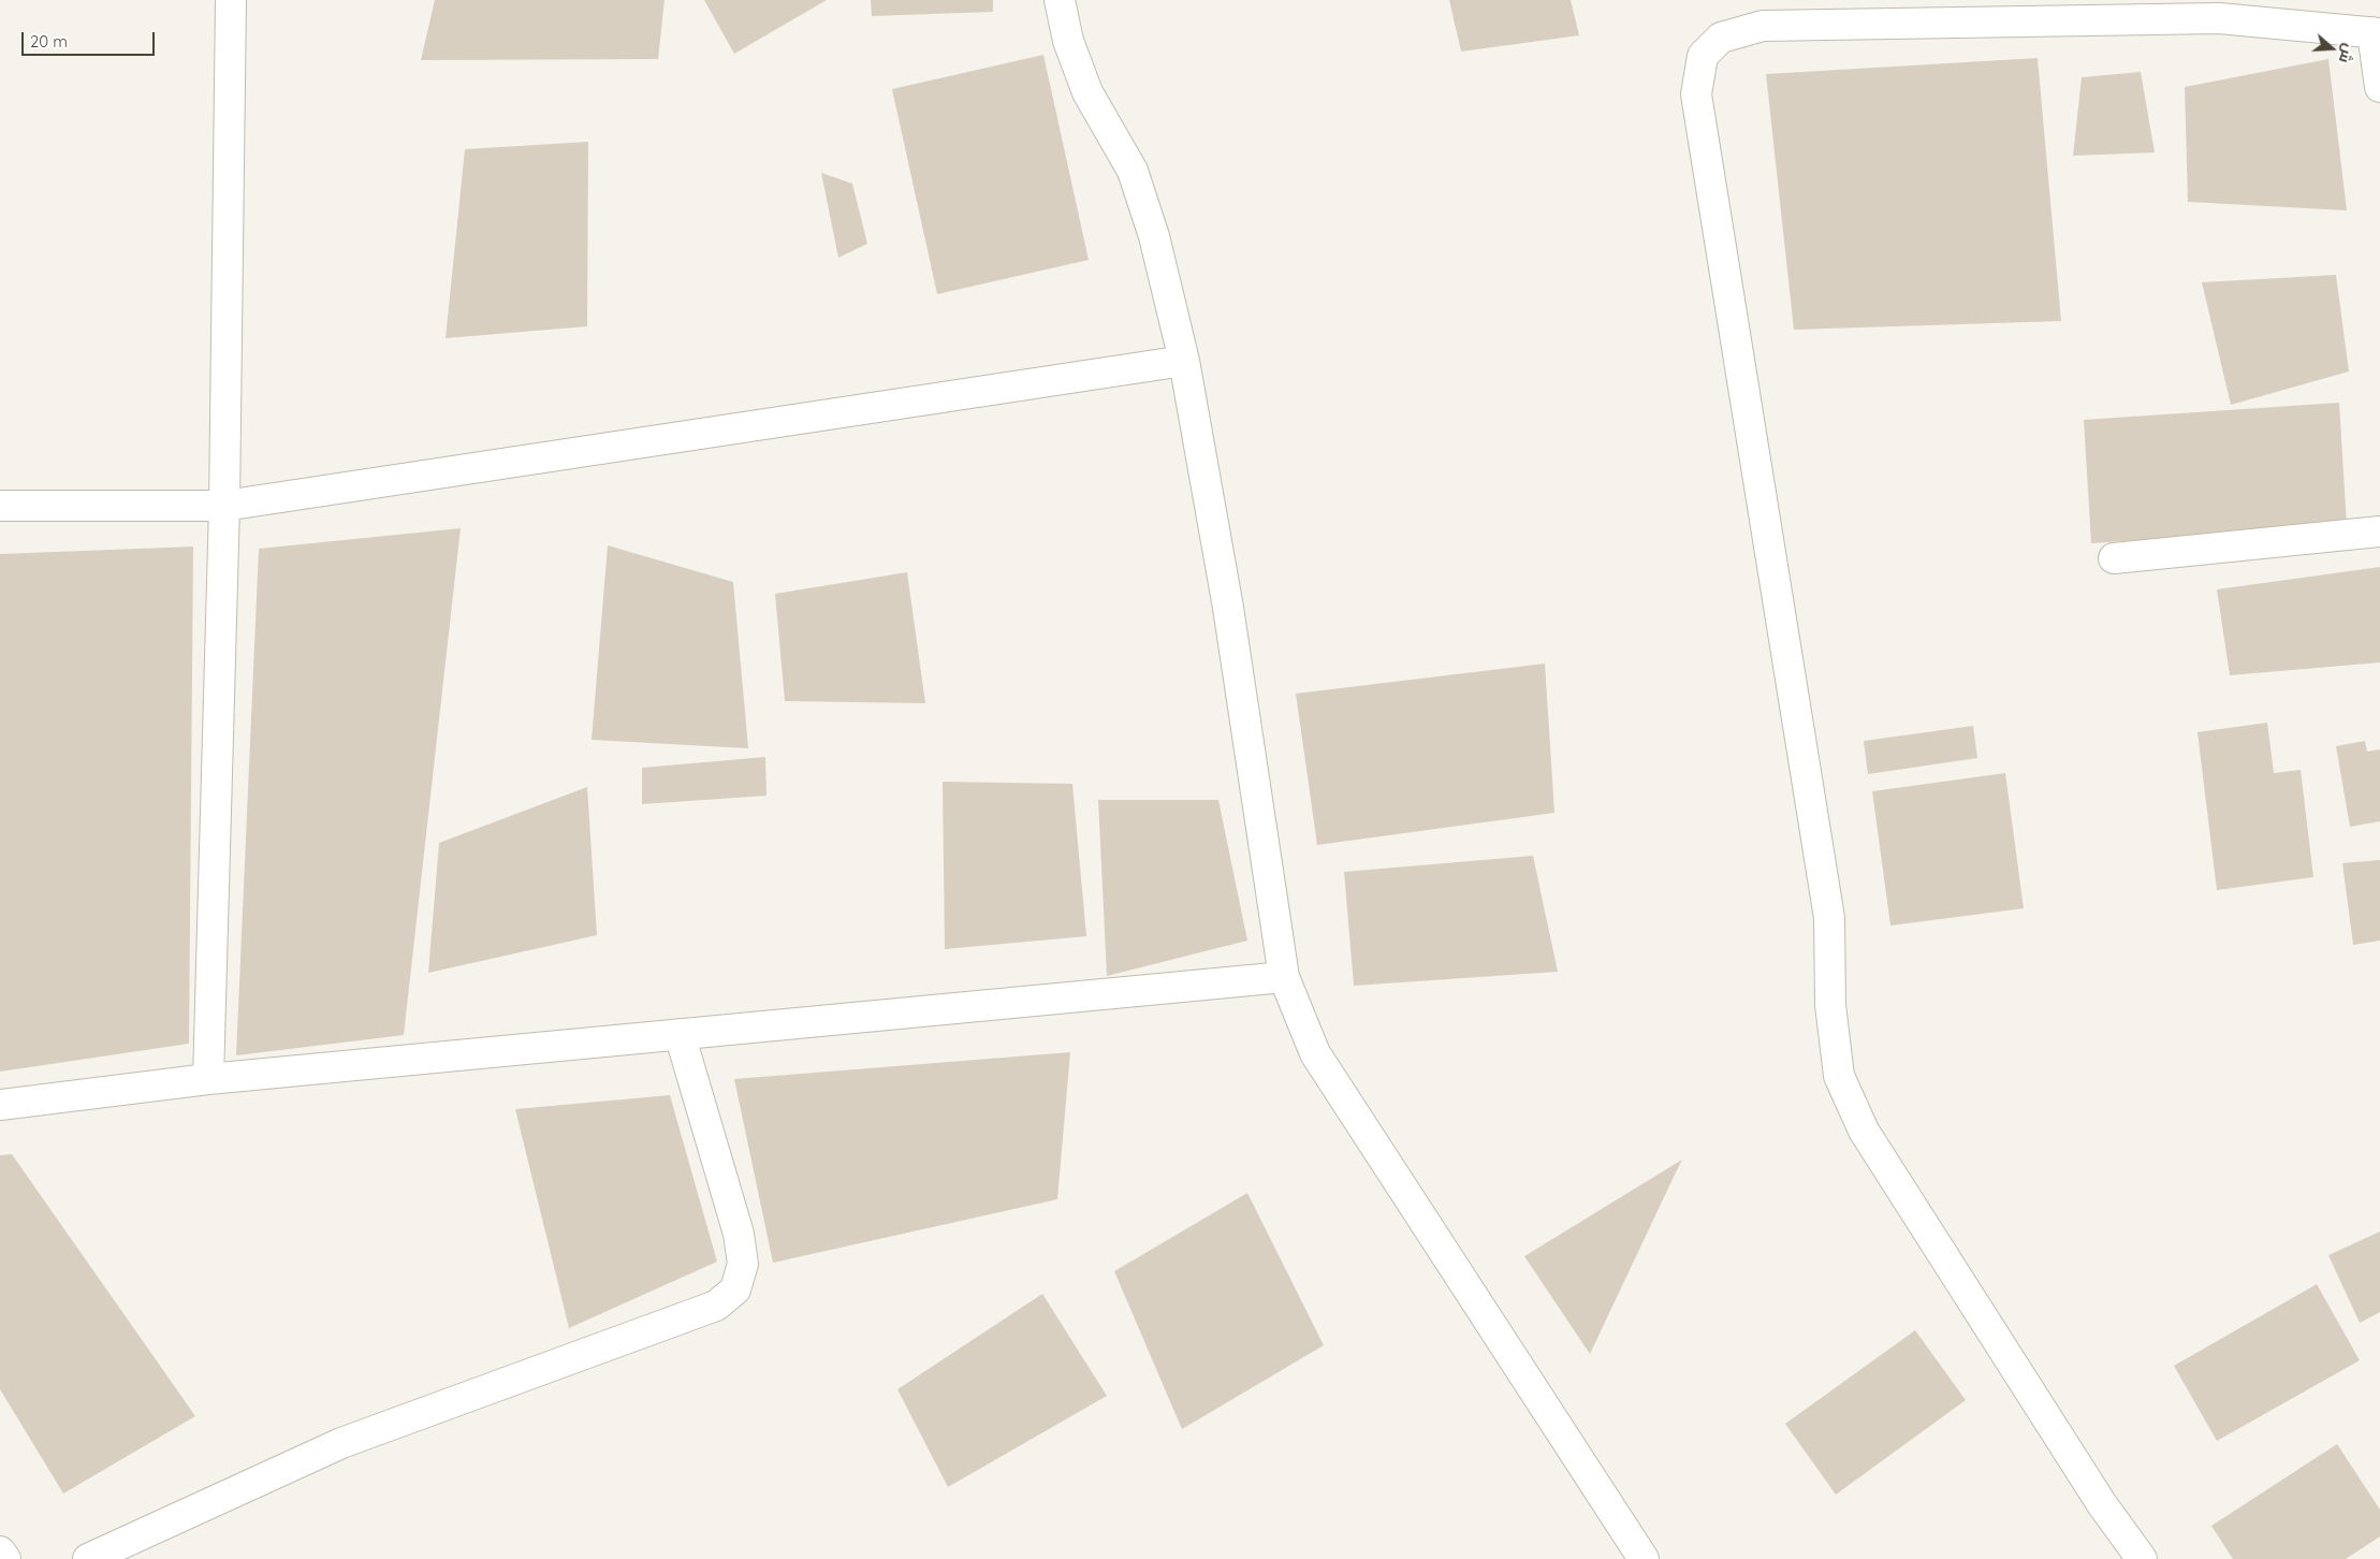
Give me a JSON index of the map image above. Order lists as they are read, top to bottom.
{
  "scale_bar": "20 m",
  "north": "right"
}
